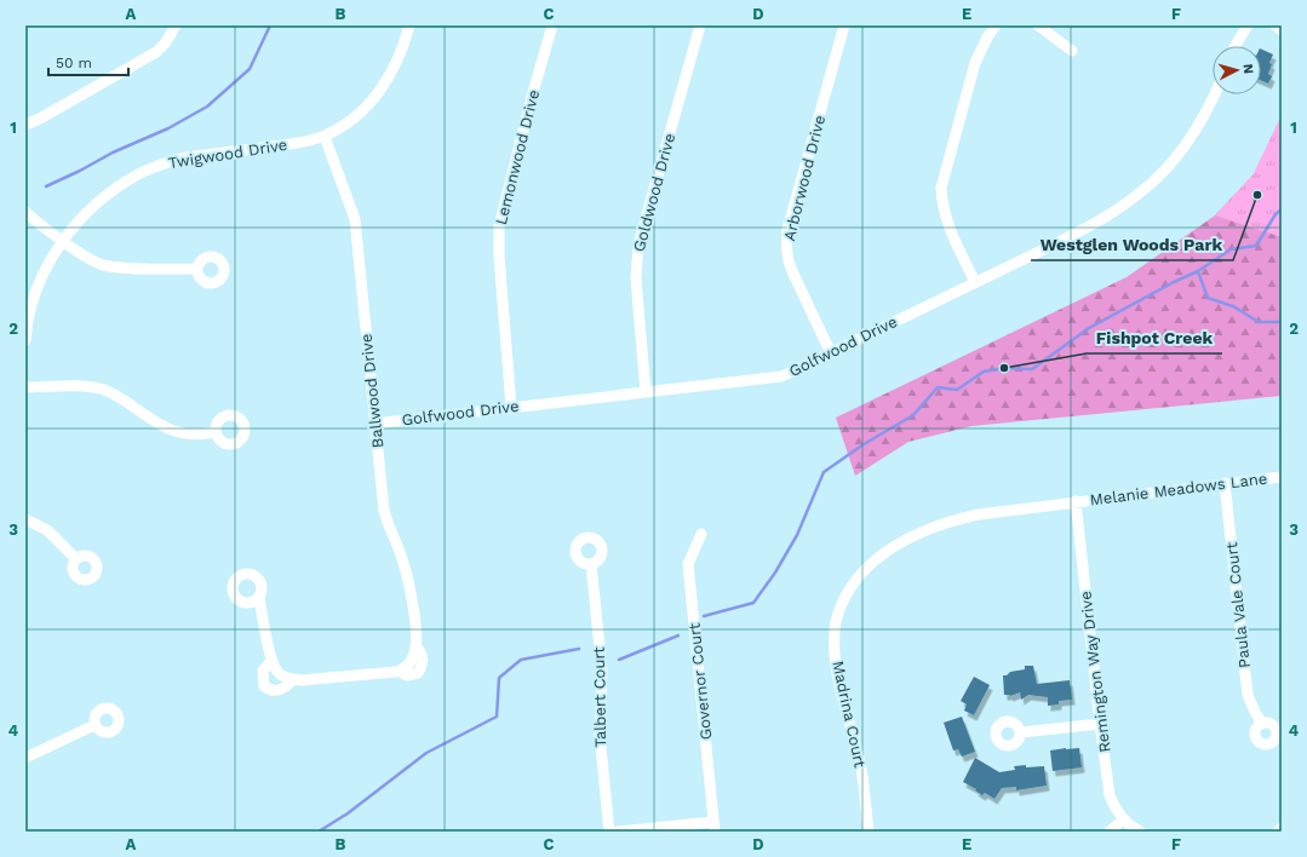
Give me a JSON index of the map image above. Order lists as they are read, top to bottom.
{
  "streets": {
    "street": [
      "Twigwood Drive",
      "Lemonwood Drive",
      "Arborwood Drive",
      "Goldwood Drive",
      "Golfwood Drive",
      "Ballwood Drive",
      "Melanie Meadows Lane",
      "Paula Vale Court",
      "Remington Way Drive",
      "Governor Court",
      "Talbert Court",
      "Madrina Court"
    ]
  },
  "crossings": [
    ["Twigwood Drive", "Ballwood Drive"],
    ["Lemonwood Drive", "Golfwood Drive"],
    ["Arborwood Drive", "Golfwood Drive"],
    ["Goldwood Drive", "Golfwood Drive"],
    ["Golfwood Drive", "Ballwood Drive"],
    ["Melanie Meadows Lane", "Paula Vale Court"],
    ["Melanie Meadows Lane", "Remington Way Drive"],
    ["Melanie Meadows Lane", "Madrina Court"],
    ["Remington Way Drive", "Madrina Court"]
  ],
  "places": ["Westglen Woods Park", "Fishpot Creek"],
  "scale_bar": "50 m",
  "north": "right",
  "grid": {
    "columns": [
      "A",
      "B",
      "C",
      "D",
      "E",
      "F"
    ],
    "rows": [
      "1",
      "2",
      "3",
      "4"
    ]
  }
}
